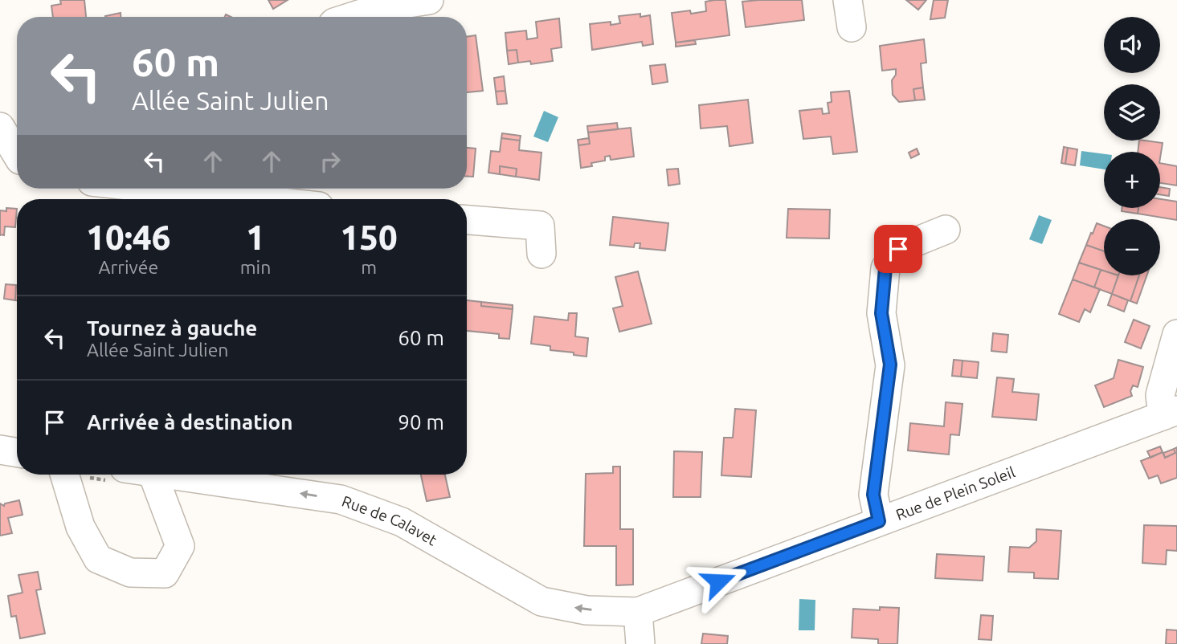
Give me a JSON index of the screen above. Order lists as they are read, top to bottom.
{
  "streets": {
    "street": ["Rue de Plein Soleil", "Rue de Calavet"]
  },
  "crossings": [
    ["Rue de Plein Soleil", "Rue de Calavet"]
  ],
  "one_way": ["Rue de Calavet"],
  "page": {
    "map_buttons": ["+", "−"],
    "turn": ["60 m", "Allée Saint Julien"],
    "eta": [
      "10:46",
      "Arrivée",
      "1",
      "min",
      "150",
      "m"
    ],
    "list": [
      {
        "name": "Tournez à gauche",
        "note": "Allée Saint Julien",
        "value": "60 m"
      },
      {
        "name": "Arrivée à destination",
        "value": "90 m"
      }
    ]
  }
}
